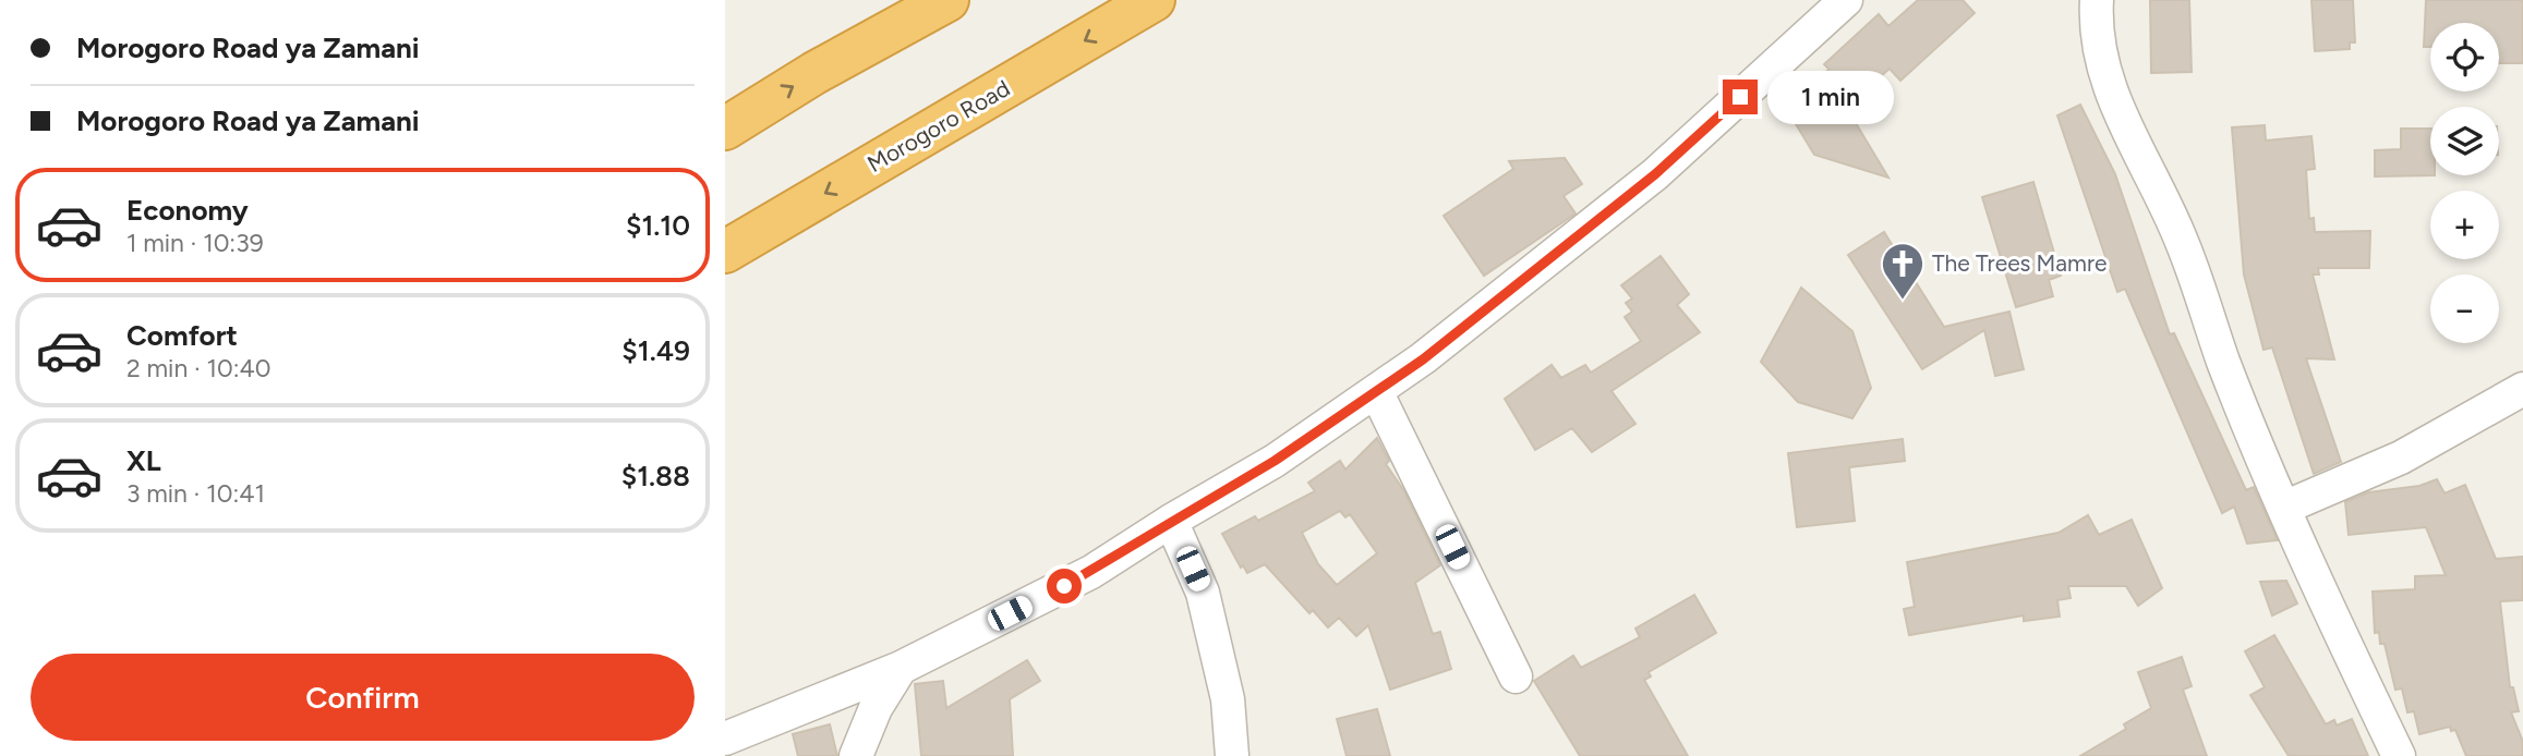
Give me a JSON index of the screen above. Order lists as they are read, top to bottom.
{
  "streets": {
    "highway": ["Morogoro Road"]
  },
  "places": {
    "church": ["The Trees Mamre"]
  },
  "page": {
    "banner": ["Morogoro Road ya Zamani", "Morogoro Road ya Zamani"],
    "map_buttons": ["+", "−"],
    "bubble": "1 min",
    "list": [
      {
        "name": "Economy",
        "note": "1 min · 10:39",
        "value": "$1.10"
      },
      {
        "name": "Comfort",
        "note": "2 min · 10:40",
        "value": "$1.49"
      },
      {
        "name": "XL",
        "note": "3 min · 10:41",
        "value": "$1.88"
      }
    ],
    "buttons": "Confirm"
  }
}
